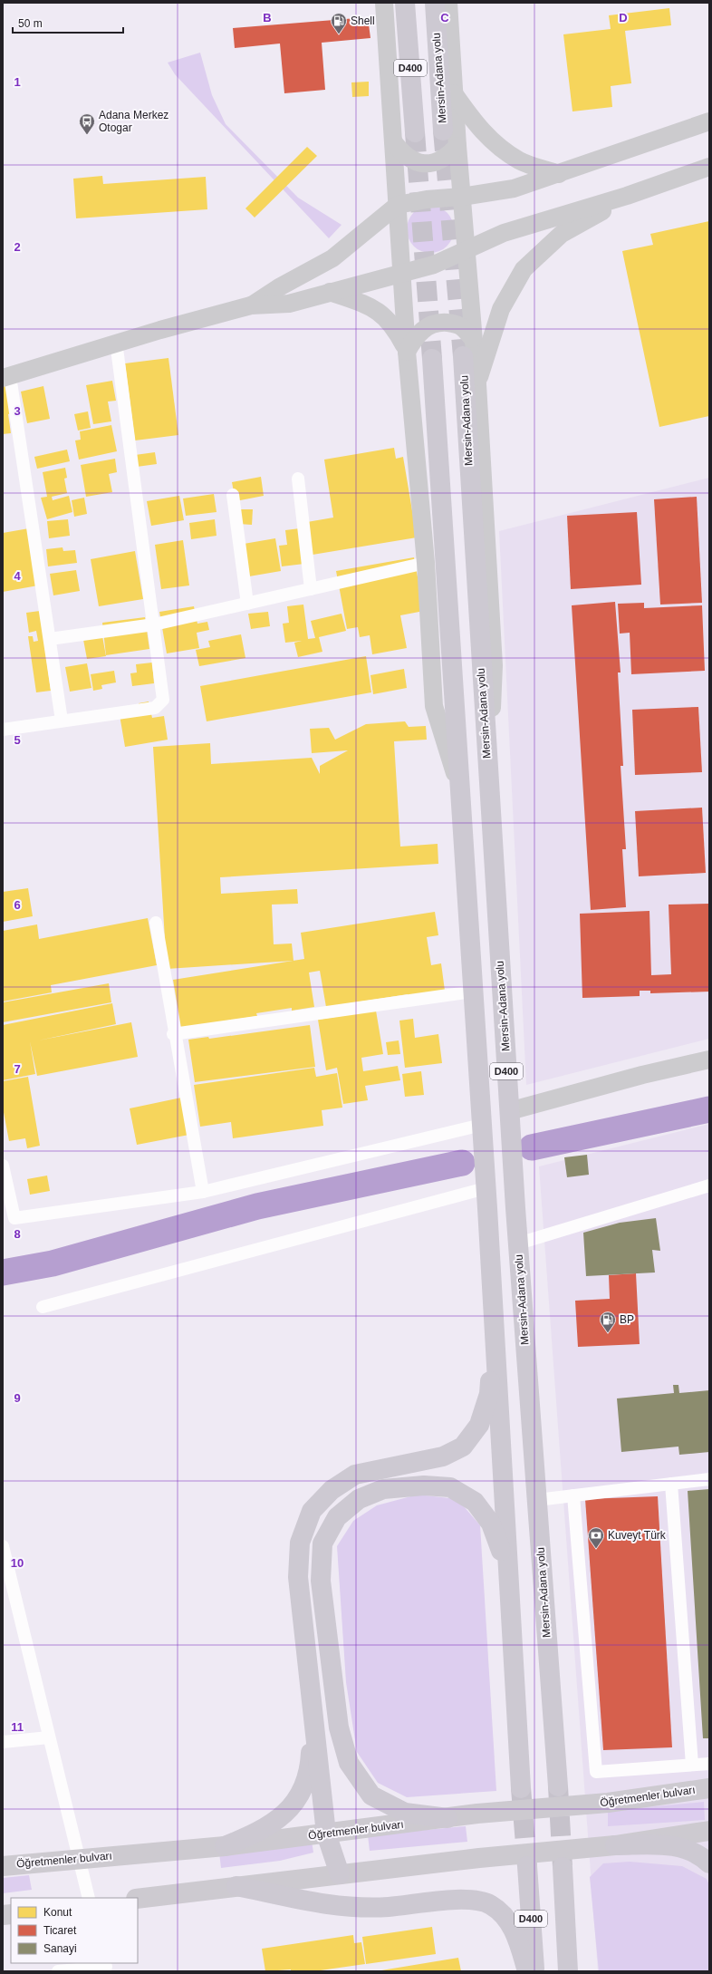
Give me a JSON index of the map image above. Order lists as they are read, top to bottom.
{
  "streets": {
    "highway": ["D400", "Mersin-Adana yolu"],
    "main road": ["Öğretmenler bulvarı"]
  },
  "crossings": [
    ["D400", "Öğretmenler bulvarı"]
  ],
  "places": {
    "fuel station": ["Shell", "BP"],
    "bus stop": ["Adana Merkez Otogar"],
    "bank": ["Kuveyt Türk"]
  },
  "legend": ["Konut", "Ticaret", "Sanayi"],
  "scale_bar": "50 m",
  "grid": {
    "columns": ["B", "C", "D"],
    "rows": [
      "1",
      "2",
      "3",
      "4",
      "5",
      "6",
      "7",
      "8",
      "9",
      "10",
      "11"
    ]
  }
}
